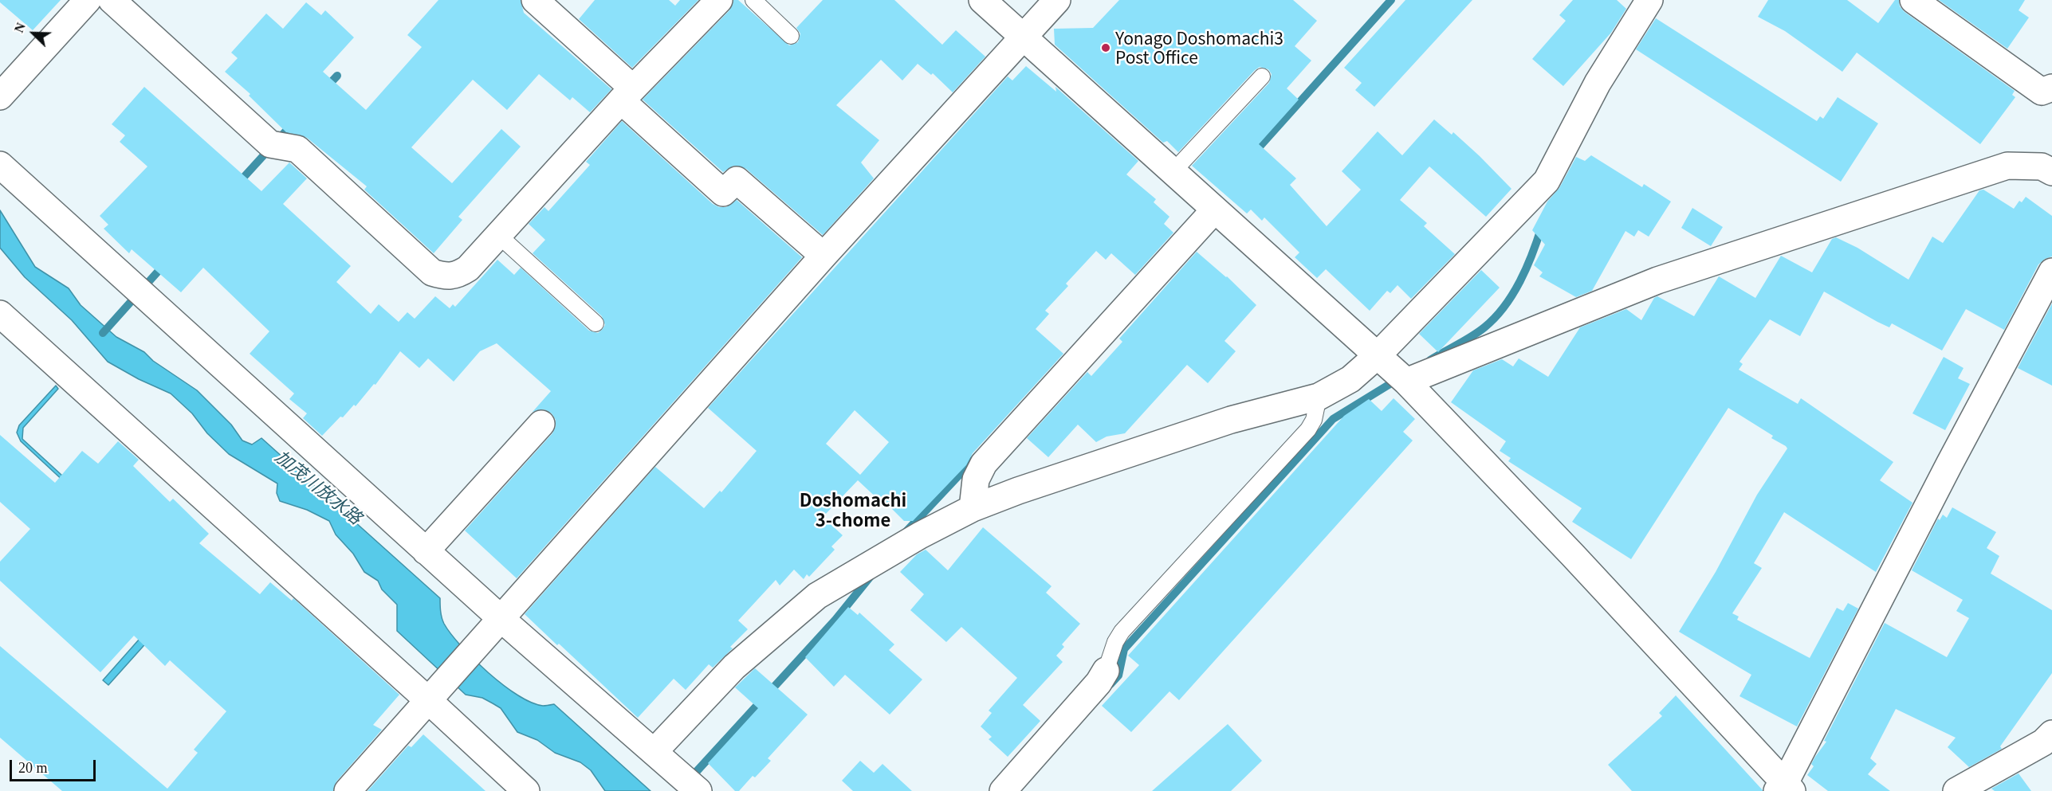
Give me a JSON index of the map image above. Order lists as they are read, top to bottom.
{
  "districts": ["Doshomachi 3-chome"],
  "water": ["加茂川放水路"],
  "places": ["Yonago Doshomachi3 Post Office"],
  "scale_bar": "20 m",
  "north": "top left"
}
